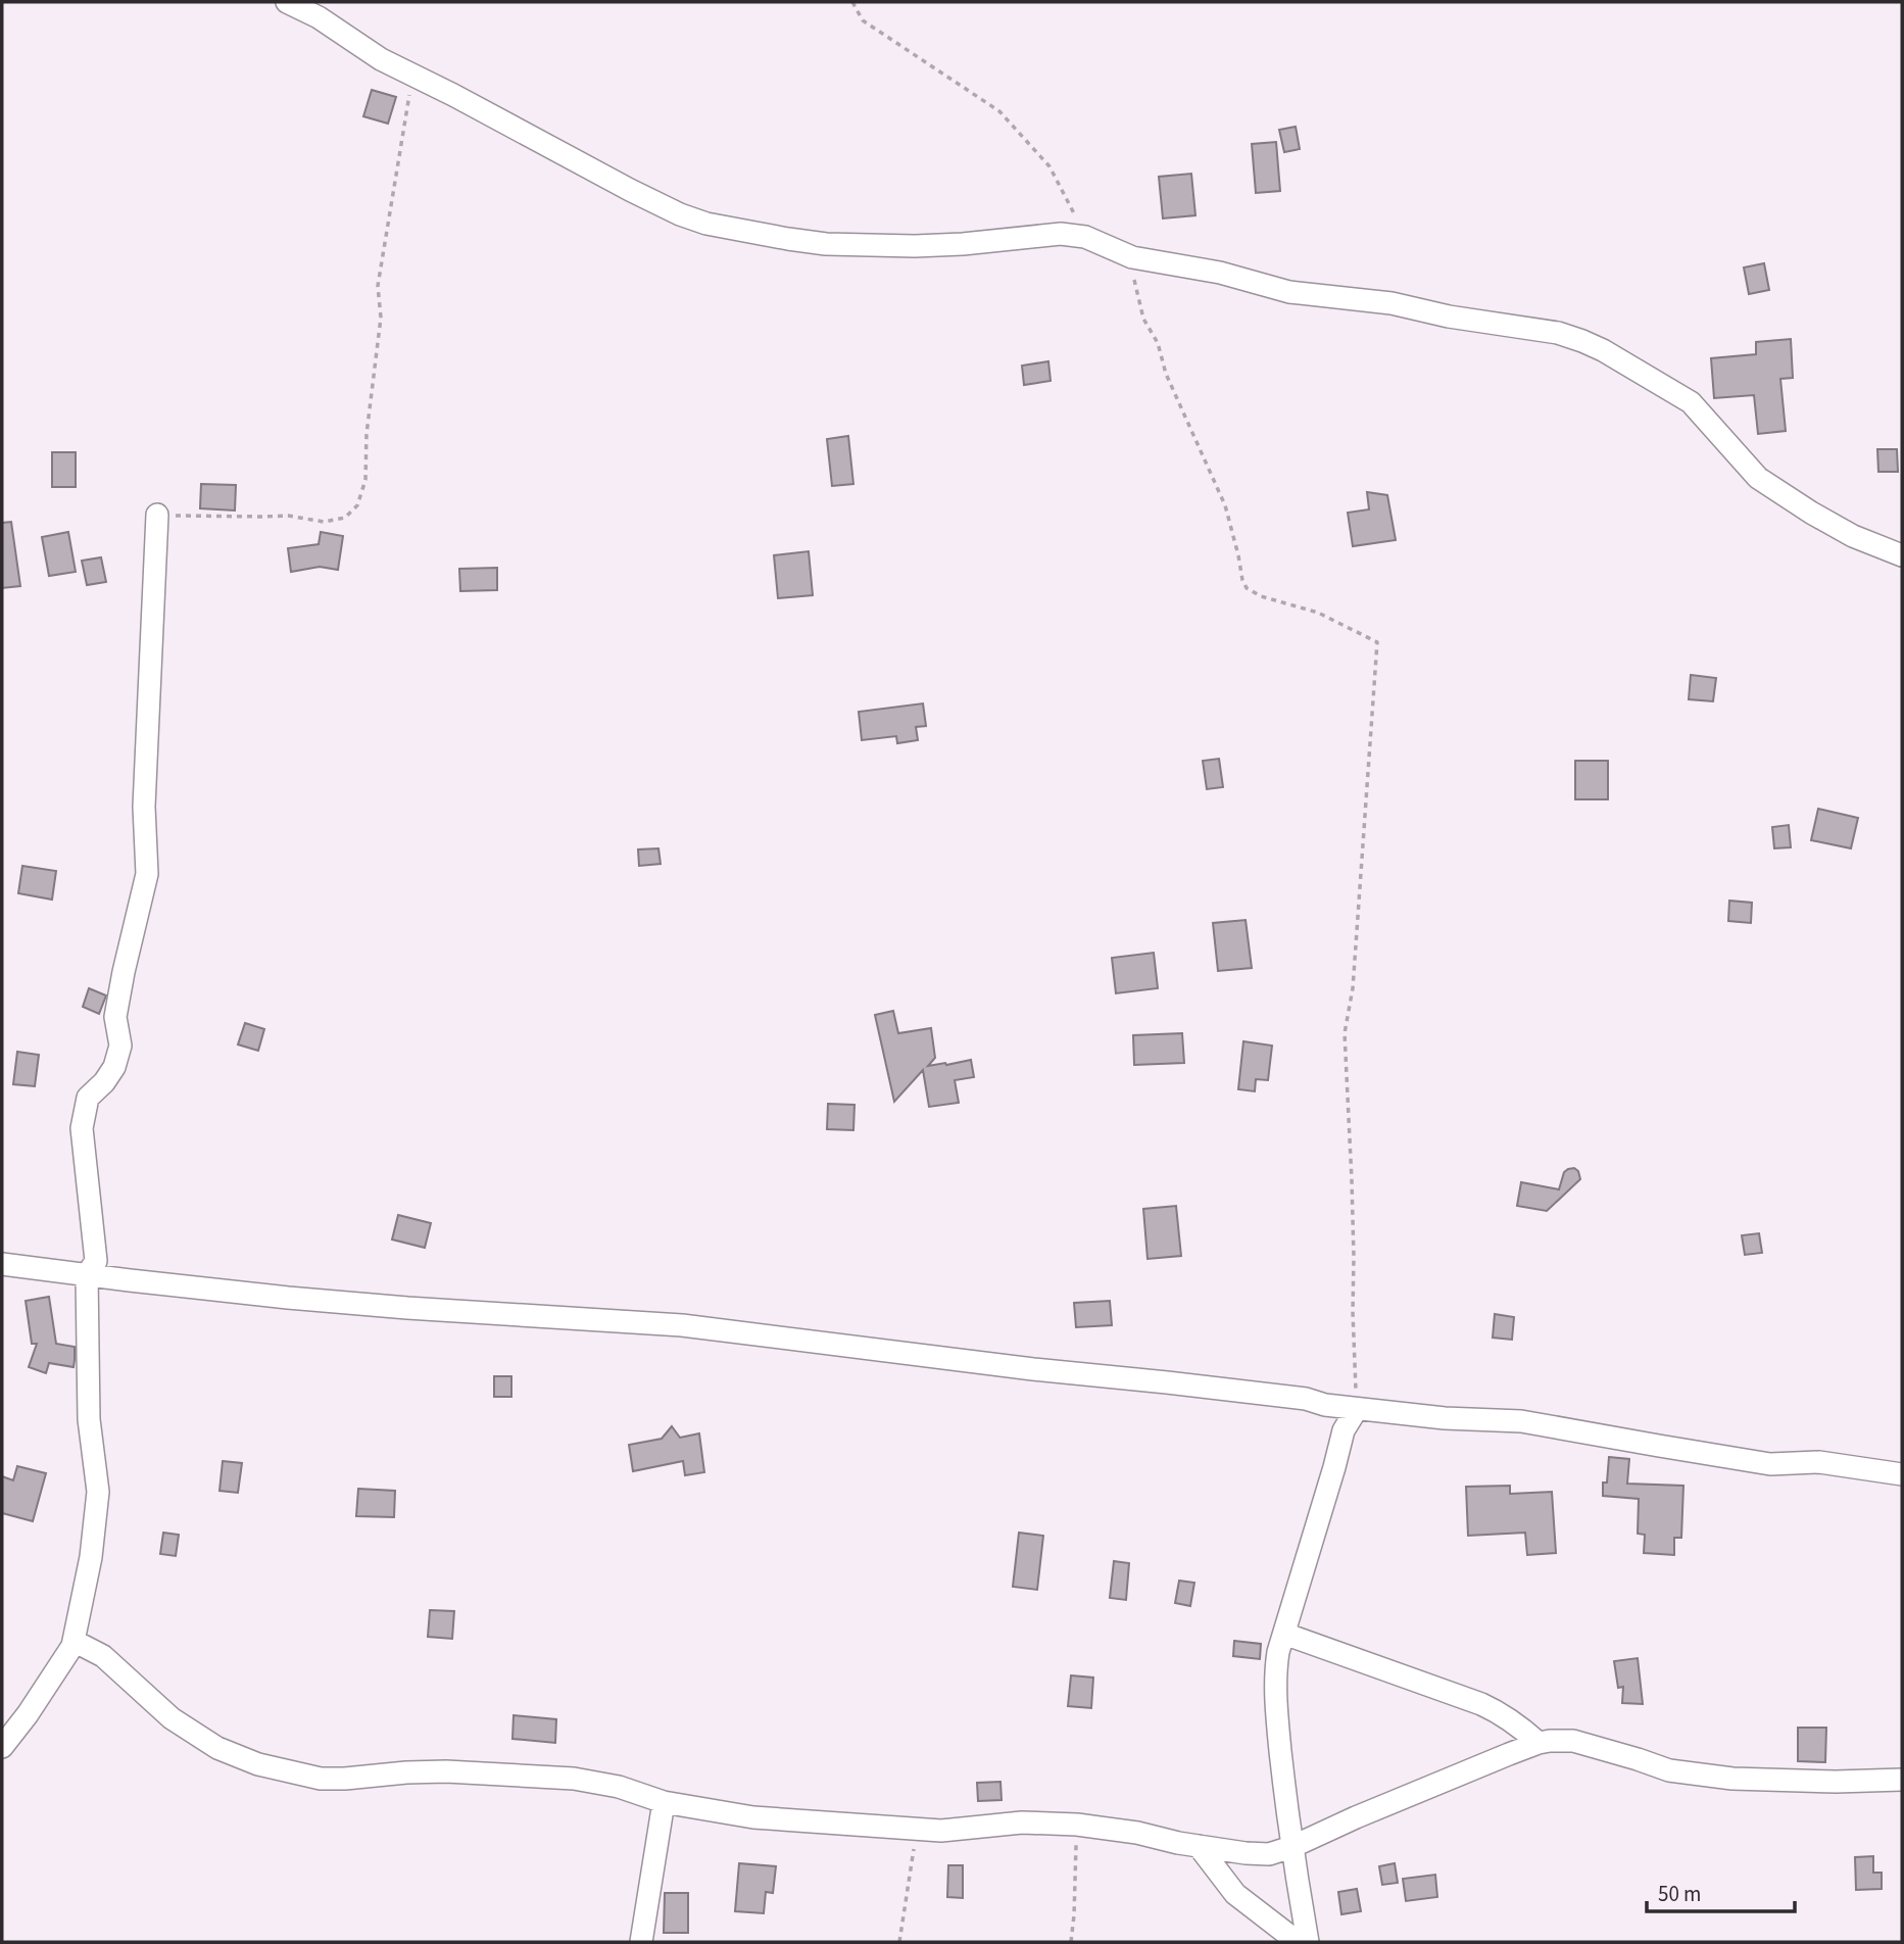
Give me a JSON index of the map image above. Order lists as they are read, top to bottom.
{
  "scale_bar": "50 m"
}
